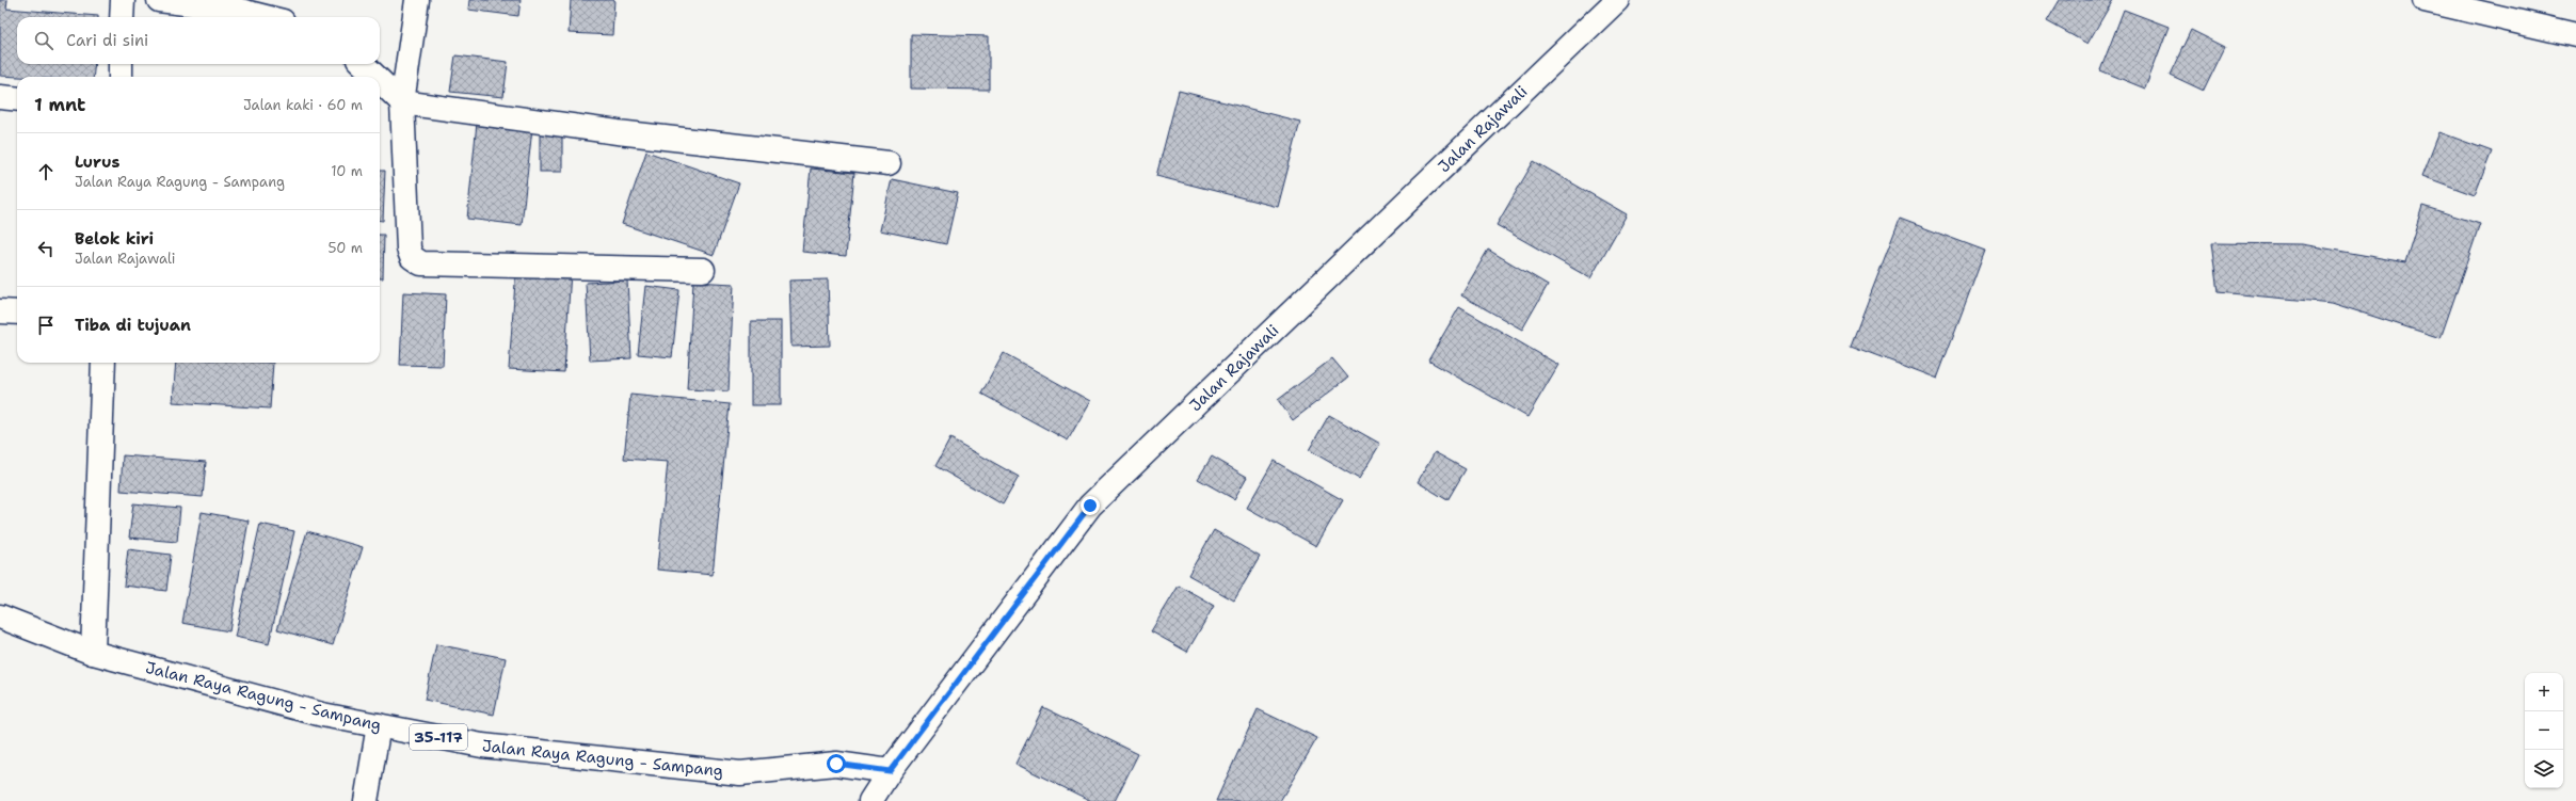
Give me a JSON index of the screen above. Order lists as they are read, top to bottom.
{
  "streets": {
    "main road": ["Jalan Rajawali", "Jalan Raya Ragung - Sampang", "35-117"]
  },
  "crossings": [
    ["Jalan Rajawali", "Jalan Raya Ragung - Sampang"]
  ],
  "page": {
    "search": "Cari di sini",
    "heading": ["1 mnt", "Jalan kaki · 60 m"],
    "list": [
      ["Lurus", "Jalan Raya Ragung - Sampang", "10 m"],
      ["Belok kiri", "Jalan Rajawali", "50 m"],
      "Tiba di tujuan"
    ],
    "map_buttons": ["+", "−"]
  }
}
